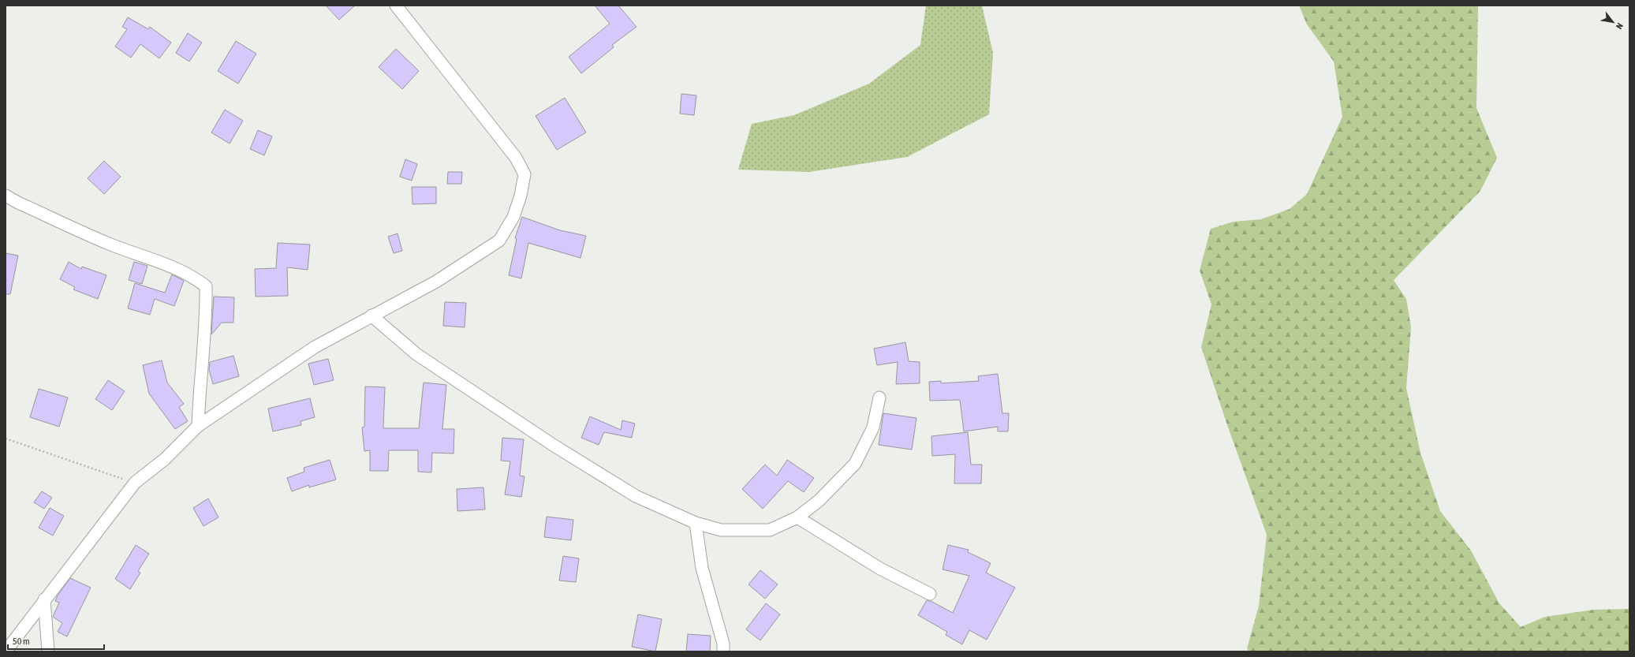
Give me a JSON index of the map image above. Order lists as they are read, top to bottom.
{
  "scale_bar": "50 m",
  "north": "bottom right"
}
